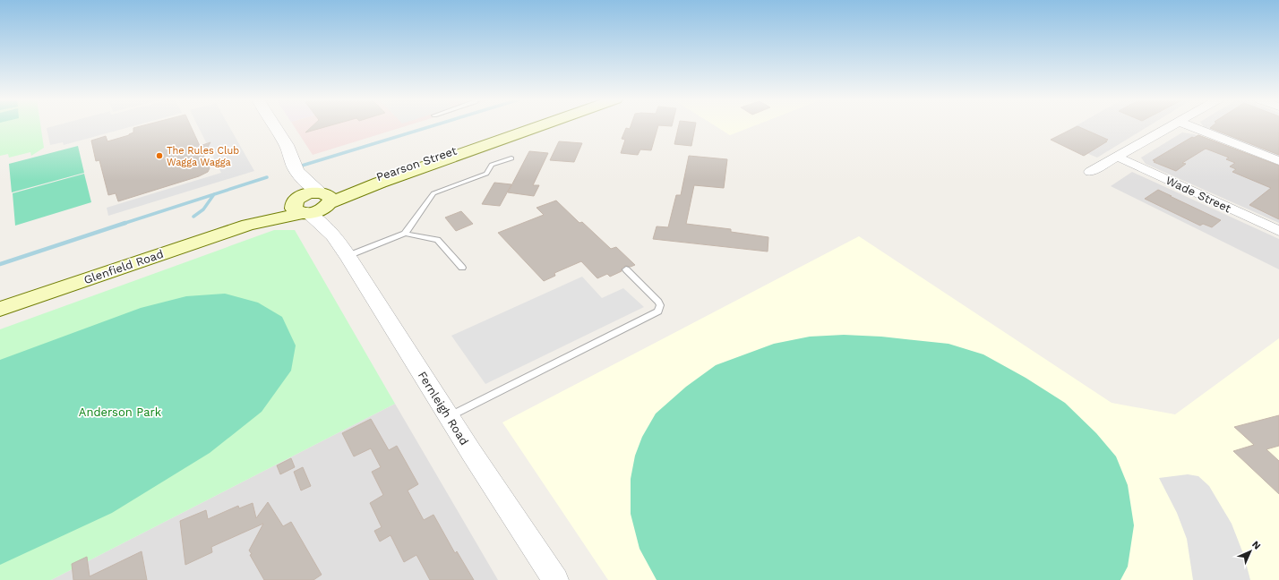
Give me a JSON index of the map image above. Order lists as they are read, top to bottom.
{
  "streets": {
    "main road": ["Pearson Street", "Glenfield Road"],
    "street": ["Wade Street", "Fernleigh Road"]
  },
  "crossings": [
    ["Pearson Street", "Glenfield Road"],
    ["Pearson Street", "Fernleigh Road"],
    ["Glenfield Road", "Fernleigh Road"]
  ],
  "parks": ["Anderson Park"],
  "places": ["The Rules Club Wagga Wagga"],
  "north": "top right"
}
